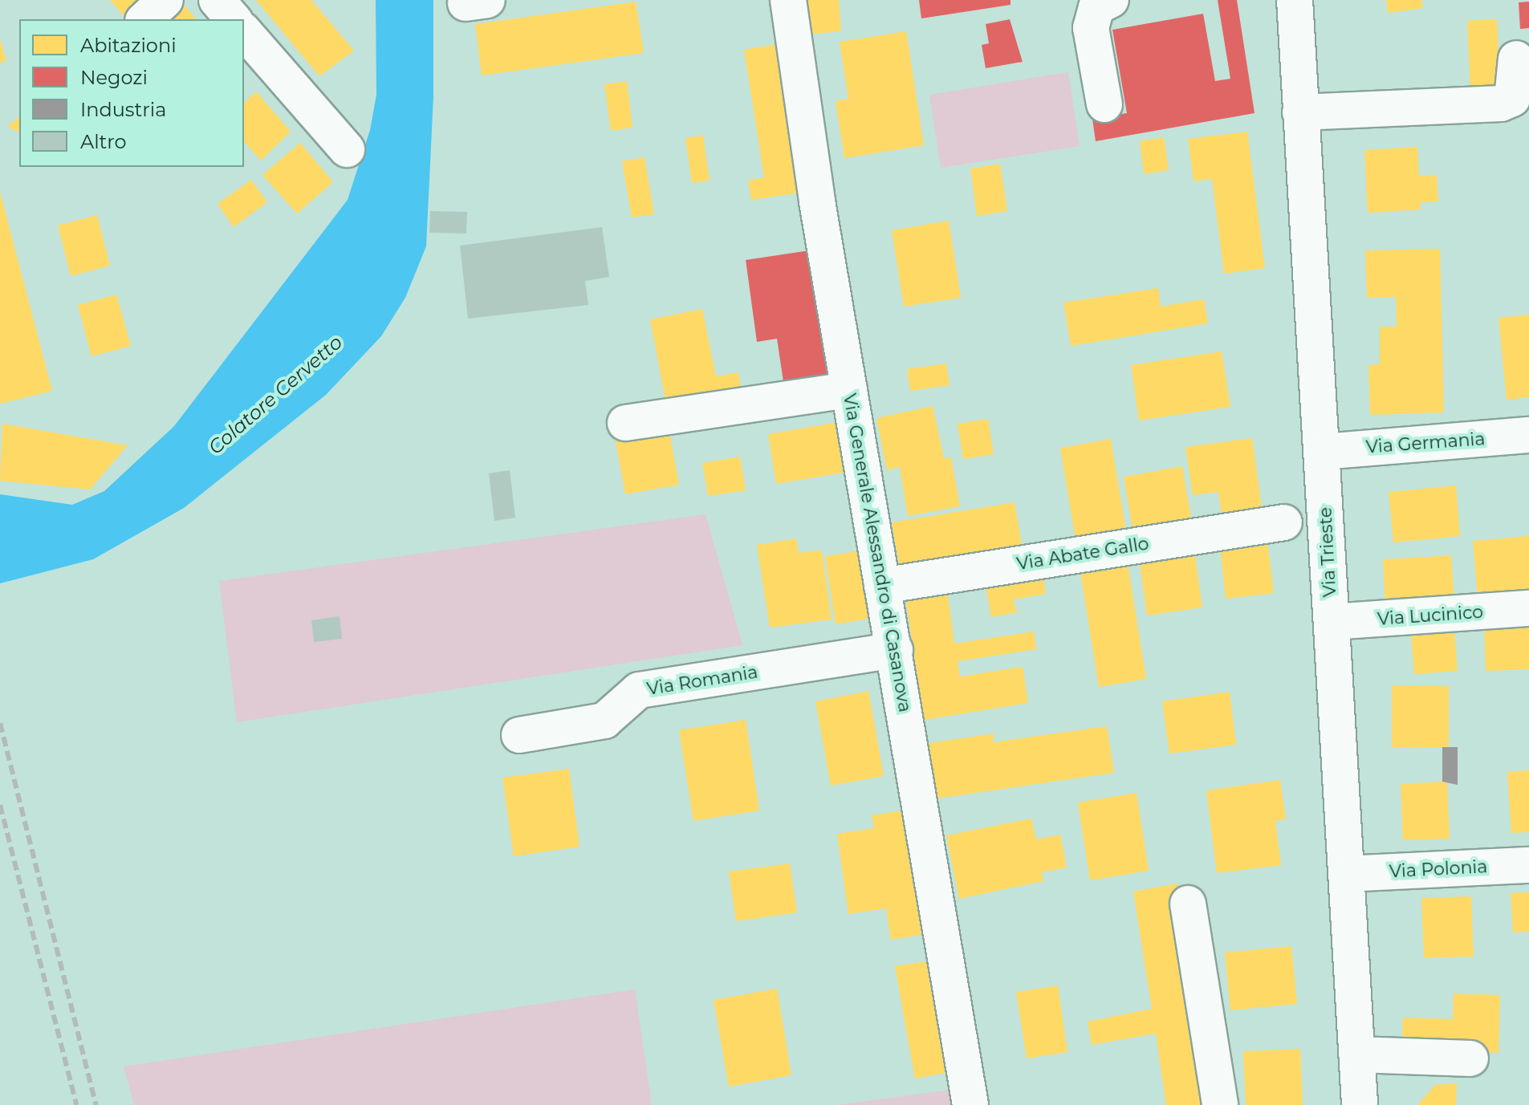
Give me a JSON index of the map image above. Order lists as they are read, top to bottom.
{
  "streets": {
    "street": [
      "Via Germania",
      "Via Trieste",
      "Via Generale Alessandro di Casanova",
      "Via Abate Gallo",
      "Via Lucinico",
      "Via Romania",
      "Via Polonia"
    ]
  },
  "crossings": [
    ["Via Germania", "Via Trieste"],
    ["Via Trieste", "Via Lucinico"],
    ["Via Trieste", "Via Polonia"],
    ["Via Generale Alessandro di Casanova", "Via Abate Gallo"],
    ["Via Generale Alessandro di Casanova", "Via Romania"]
  ],
  "water": ["Colatore Cervetto"],
  "legend": [
    "Abitazioni",
    "Negozi",
    "Industria",
    "Altro"
  ]
}
